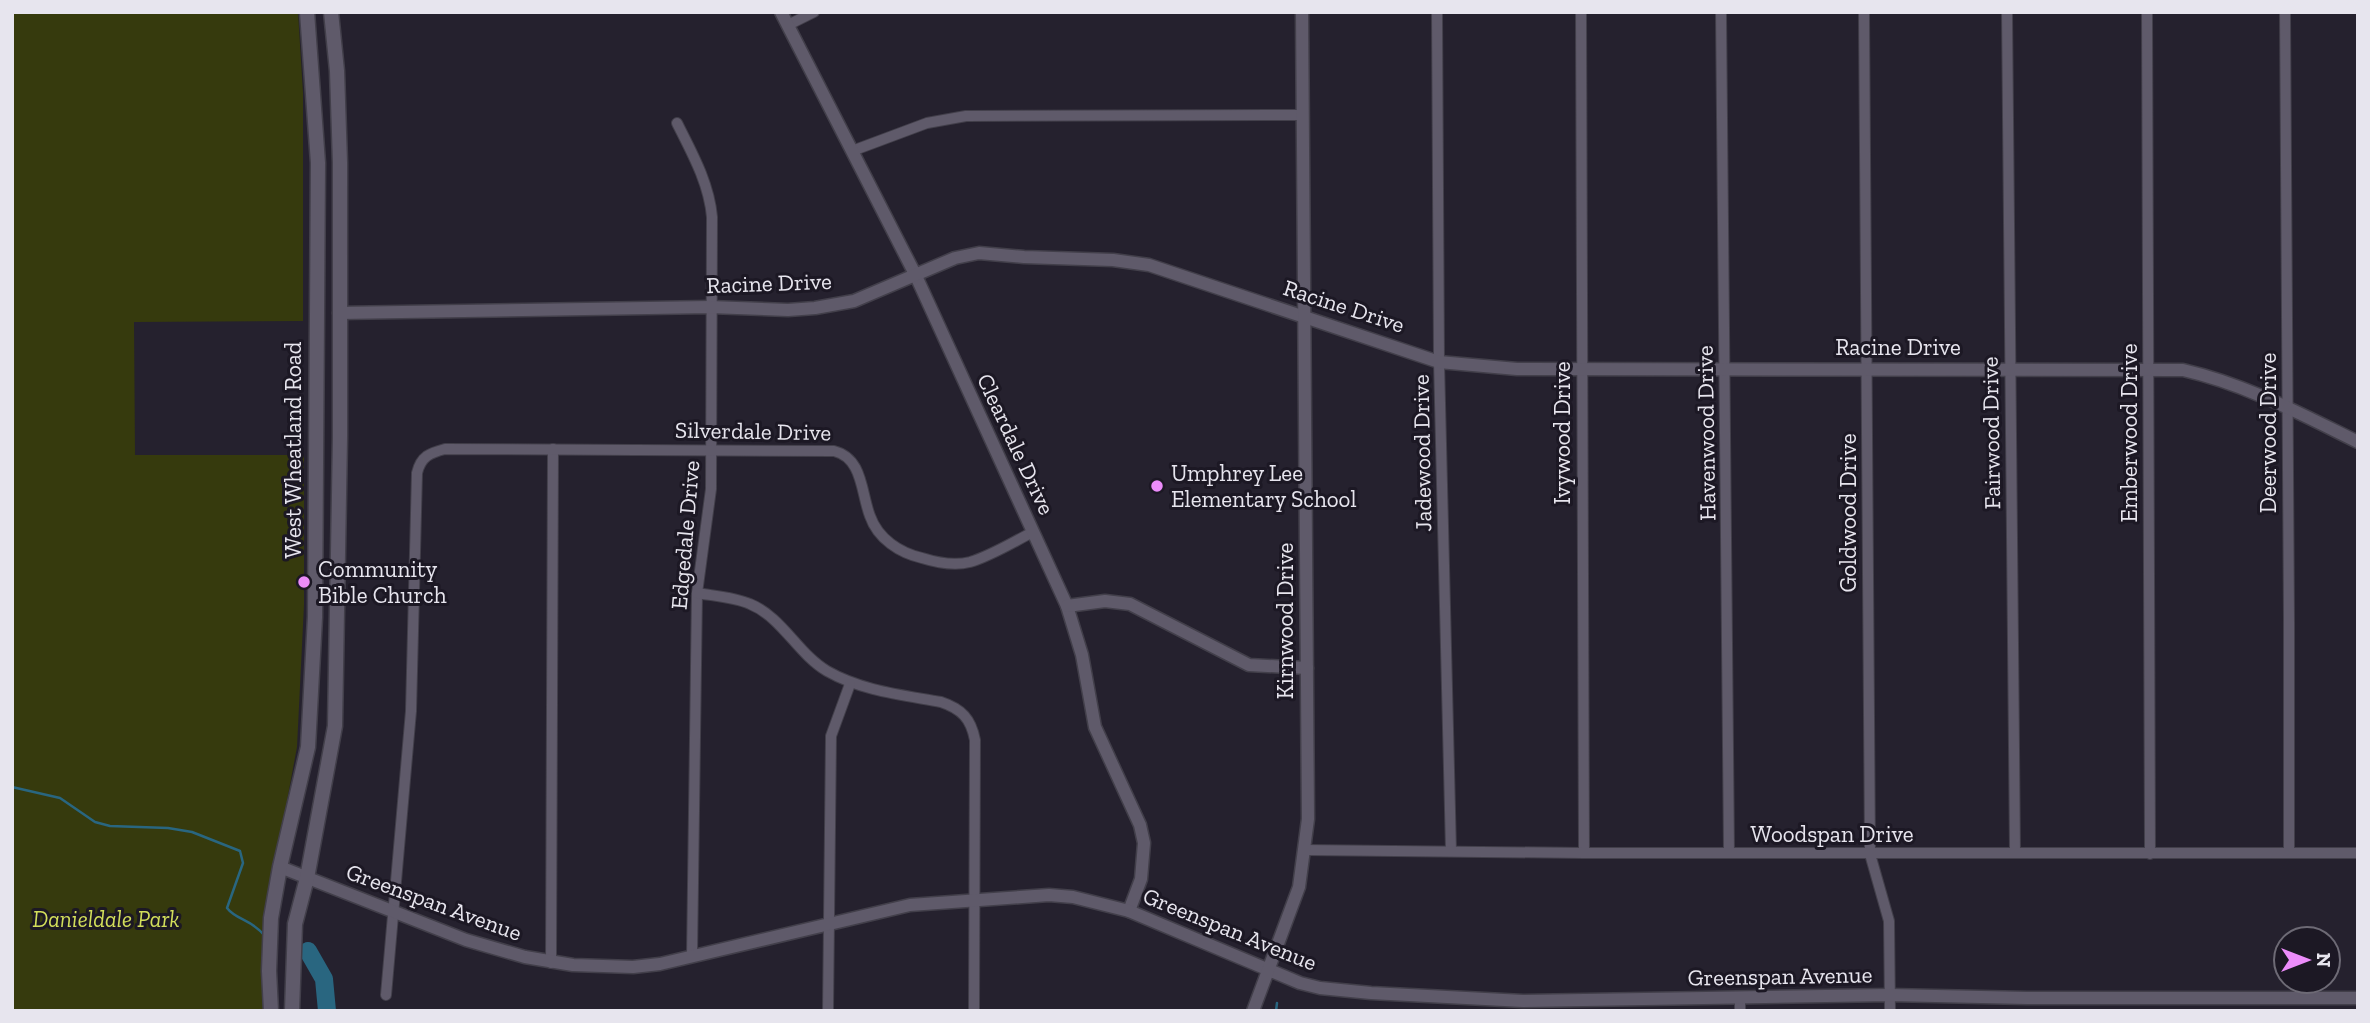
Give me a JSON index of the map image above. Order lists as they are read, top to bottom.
{
  "streets": {
    "main road": ["Racine Drive", "West Wheatland Road"],
    "street": [
      "Silverdale Drive",
      "Ivywood Drive",
      "Havenwood Drive",
      "Fairwood Drive",
      "Emberwood Drive",
      "Deerwood Drive",
      "Cleardale Drive",
      "Jadewood Drive",
      "Goldwood Drive",
      "Edgedale Drive",
      "Kirnwood Drive",
      "Woodspan Drive",
      "Greenspan Avenue"
    ]
  },
  "crossings": [
    ["Racine Drive", "Ivywood Drive"],
    ["Racine Drive", "Havenwood Drive"],
    ["Racine Drive", "Fairwood Drive"],
    ["Racine Drive", "Emberwood Drive"],
    ["Racine Drive", "Deerwood Drive"],
    ["Racine Drive", "Cleardale Drive"],
    ["Racine Drive", "West Wheatland Road"],
    ["Racine Drive", "Jadewood Drive"],
    ["Racine Drive", "Goldwood Drive"],
    ["Racine Drive", "Edgedale Drive"],
    ["Racine Drive", "Kirnwood Drive"],
    ["Silverdale Drive", "Cleardale Drive"],
    ["Silverdale Drive", "Edgedale Drive"],
    ["Silverdale Drive", "Greenspan Avenue"],
    ["Ivywood Drive", "Woodspan Drive"],
    ["Havenwood Drive", "Woodspan Drive"],
    ["Fairwood Drive", "Woodspan Drive"],
    ["Emberwood Drive", "Woodspan Drive"],
    ["Deerwood Drive", "Woodspan Drive"],
    ["Cleardale Drive", "Greenspan Avenue"],
    ["West Wheatland Road", "Greenspan Avenue"],
    ["Jadewood Drive", "Woodspan Drive"],
    ["Goldwood Drive", "Woodspan Drive"],
    ["Goldwood Drive", "Greenspan Avenue"],
    ["Edgedale Drive", "Greenspan Avenue"],
    ["Kirnwood Drive", "Woodspan Drive"],
    ["Kirnwood Drive", "Greenspan Avenue"]
  ],
  "parks": ["Danieldale Park"],
  "places": ["Umphrey Lee Elementary School", "Community Bible Church"],
  "north": "right"
}
